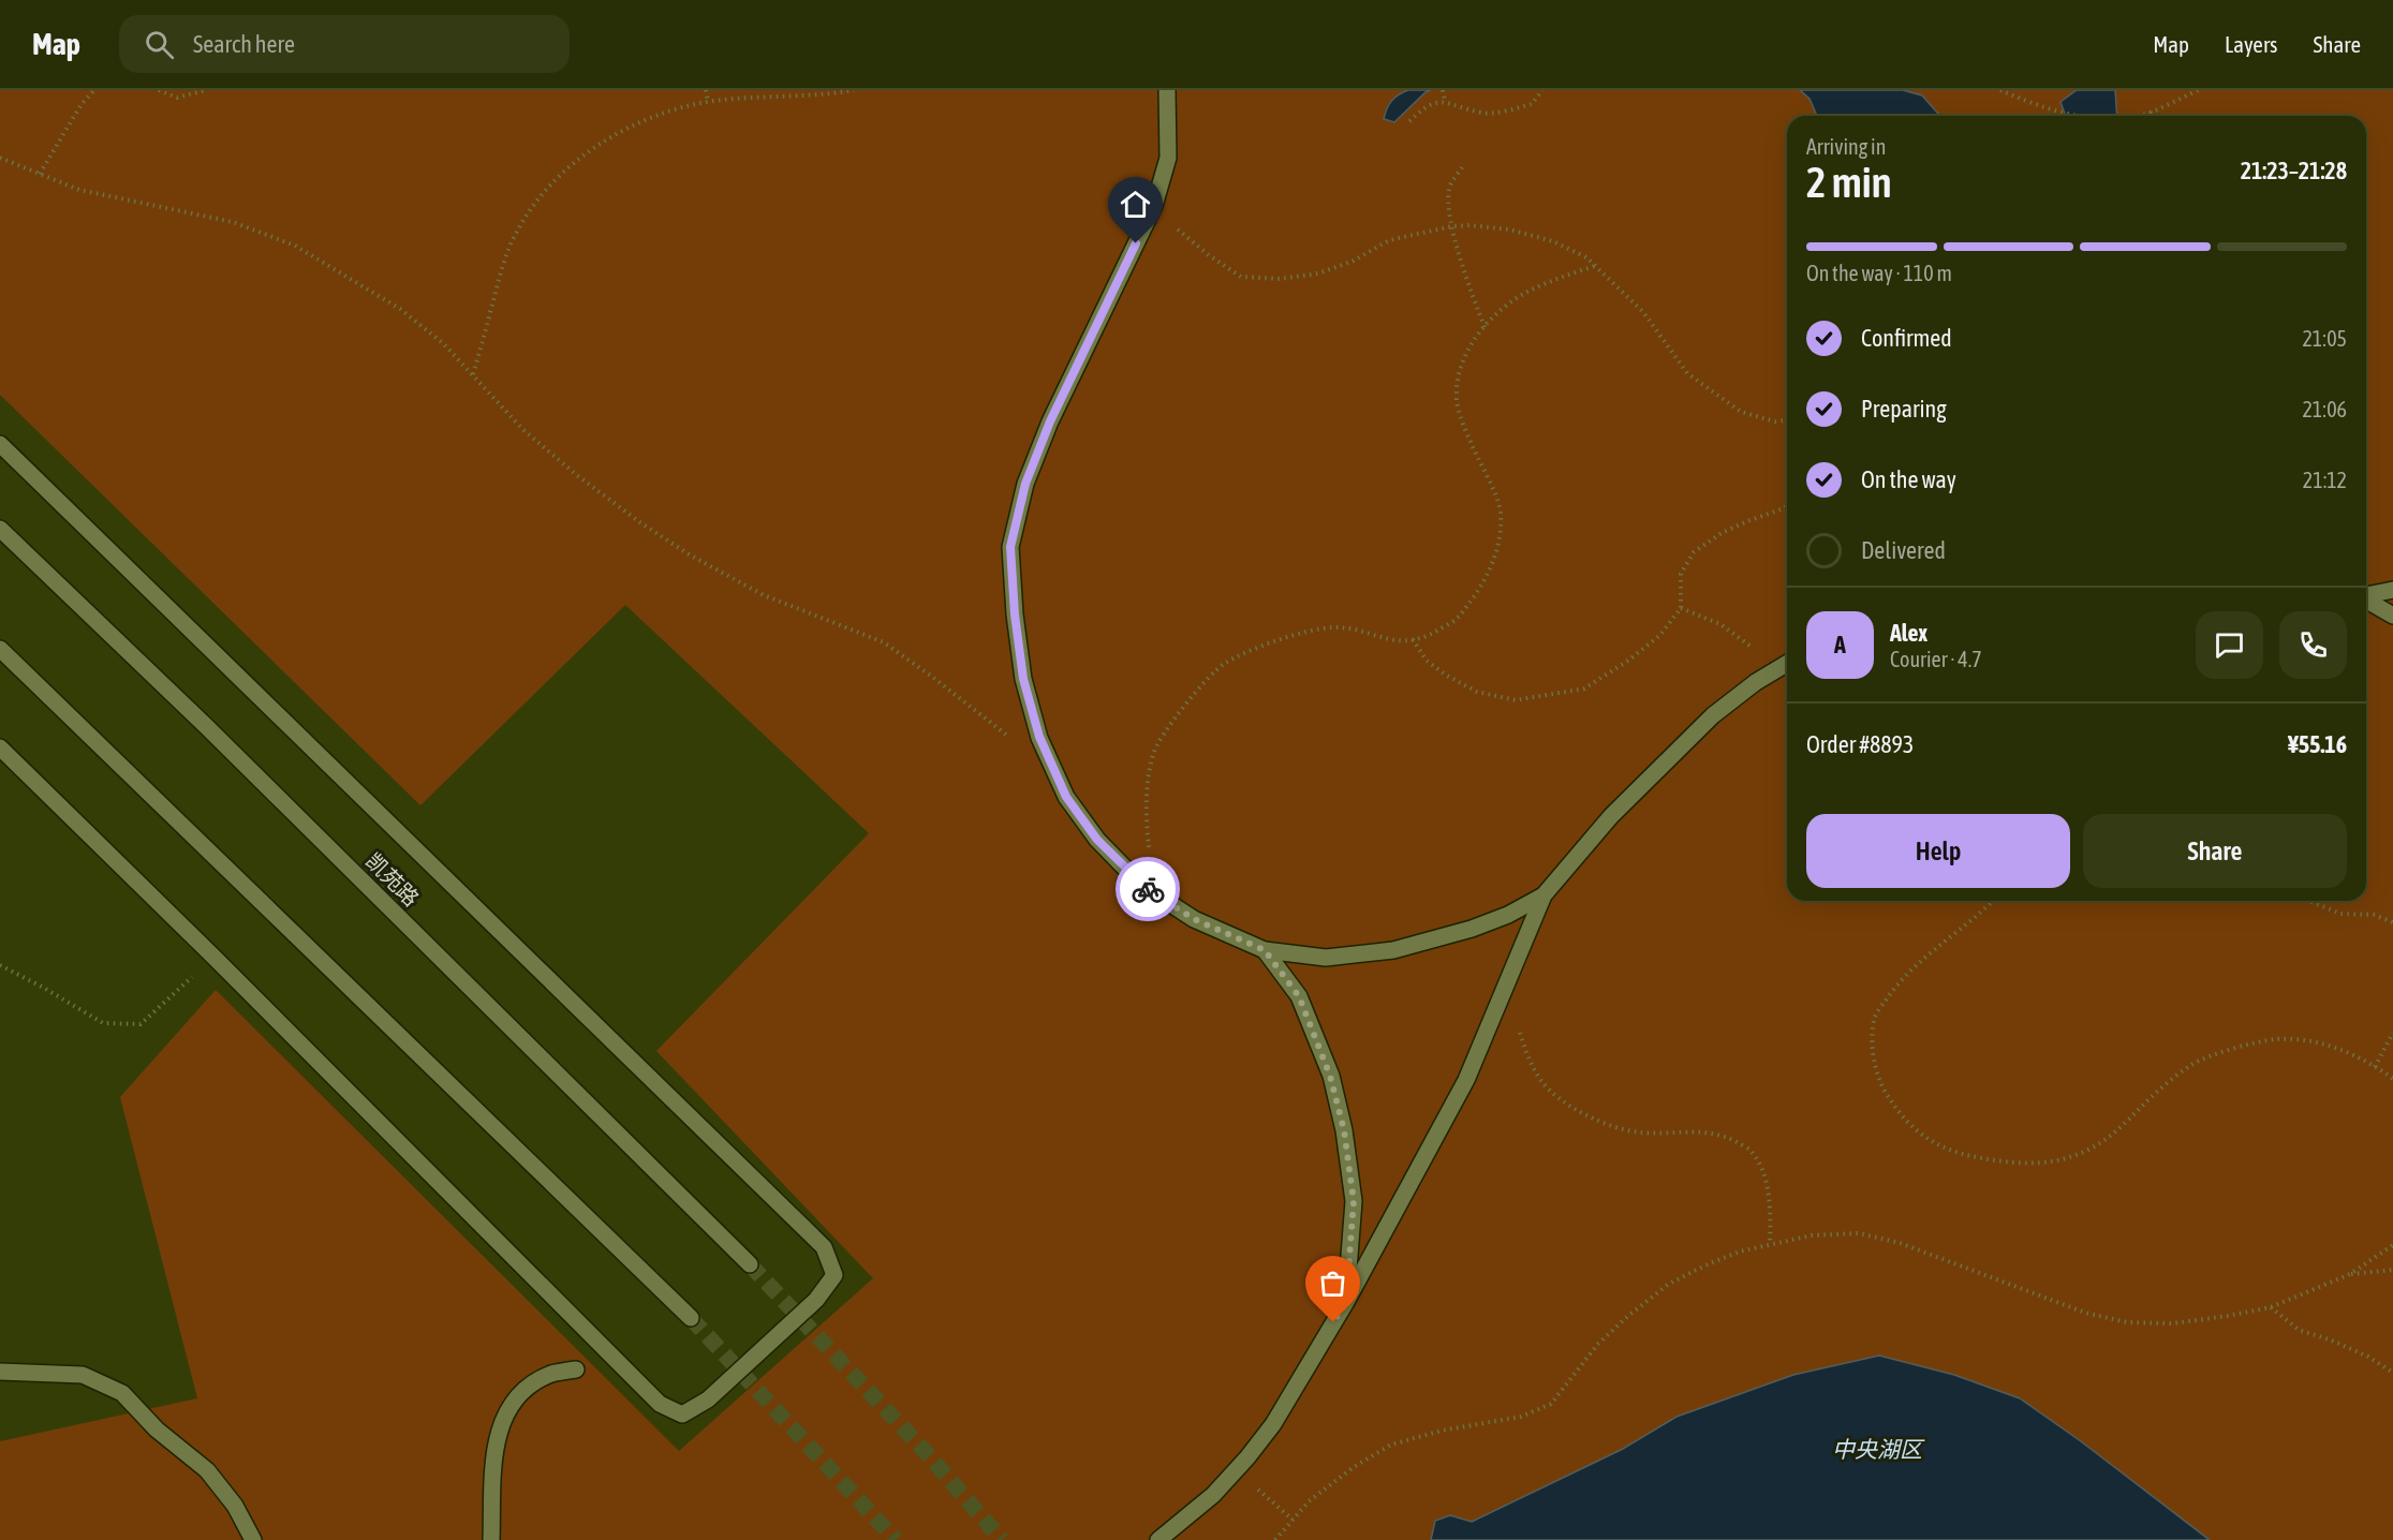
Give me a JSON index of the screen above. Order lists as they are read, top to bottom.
{
  "streets": {
    "main road": ["凯苑路"]
  },
  "water": ["中央湖区"],
  "page": {
    "header": "Map",
    "search": "Search here",
    "nav": ["Map", "Layers", "Share"],
    "heading": ["2 min", "Arriving in", "21:23–21:28"],
    "panel": [
      "Alex",
      "Courier · 4.7",
      "Order #8893",
      "¥55.16"
    ],
    "bar": "On the way · 110 m",
    "list": [
      ["Confirmed", "21:05"],
      ["Preparing", "21:06"],
      ["On the way", "21:12"],
      "Delivered"
    ],
    "round": "A",
    "buttons": ["Help", "Share"]
  }
}
